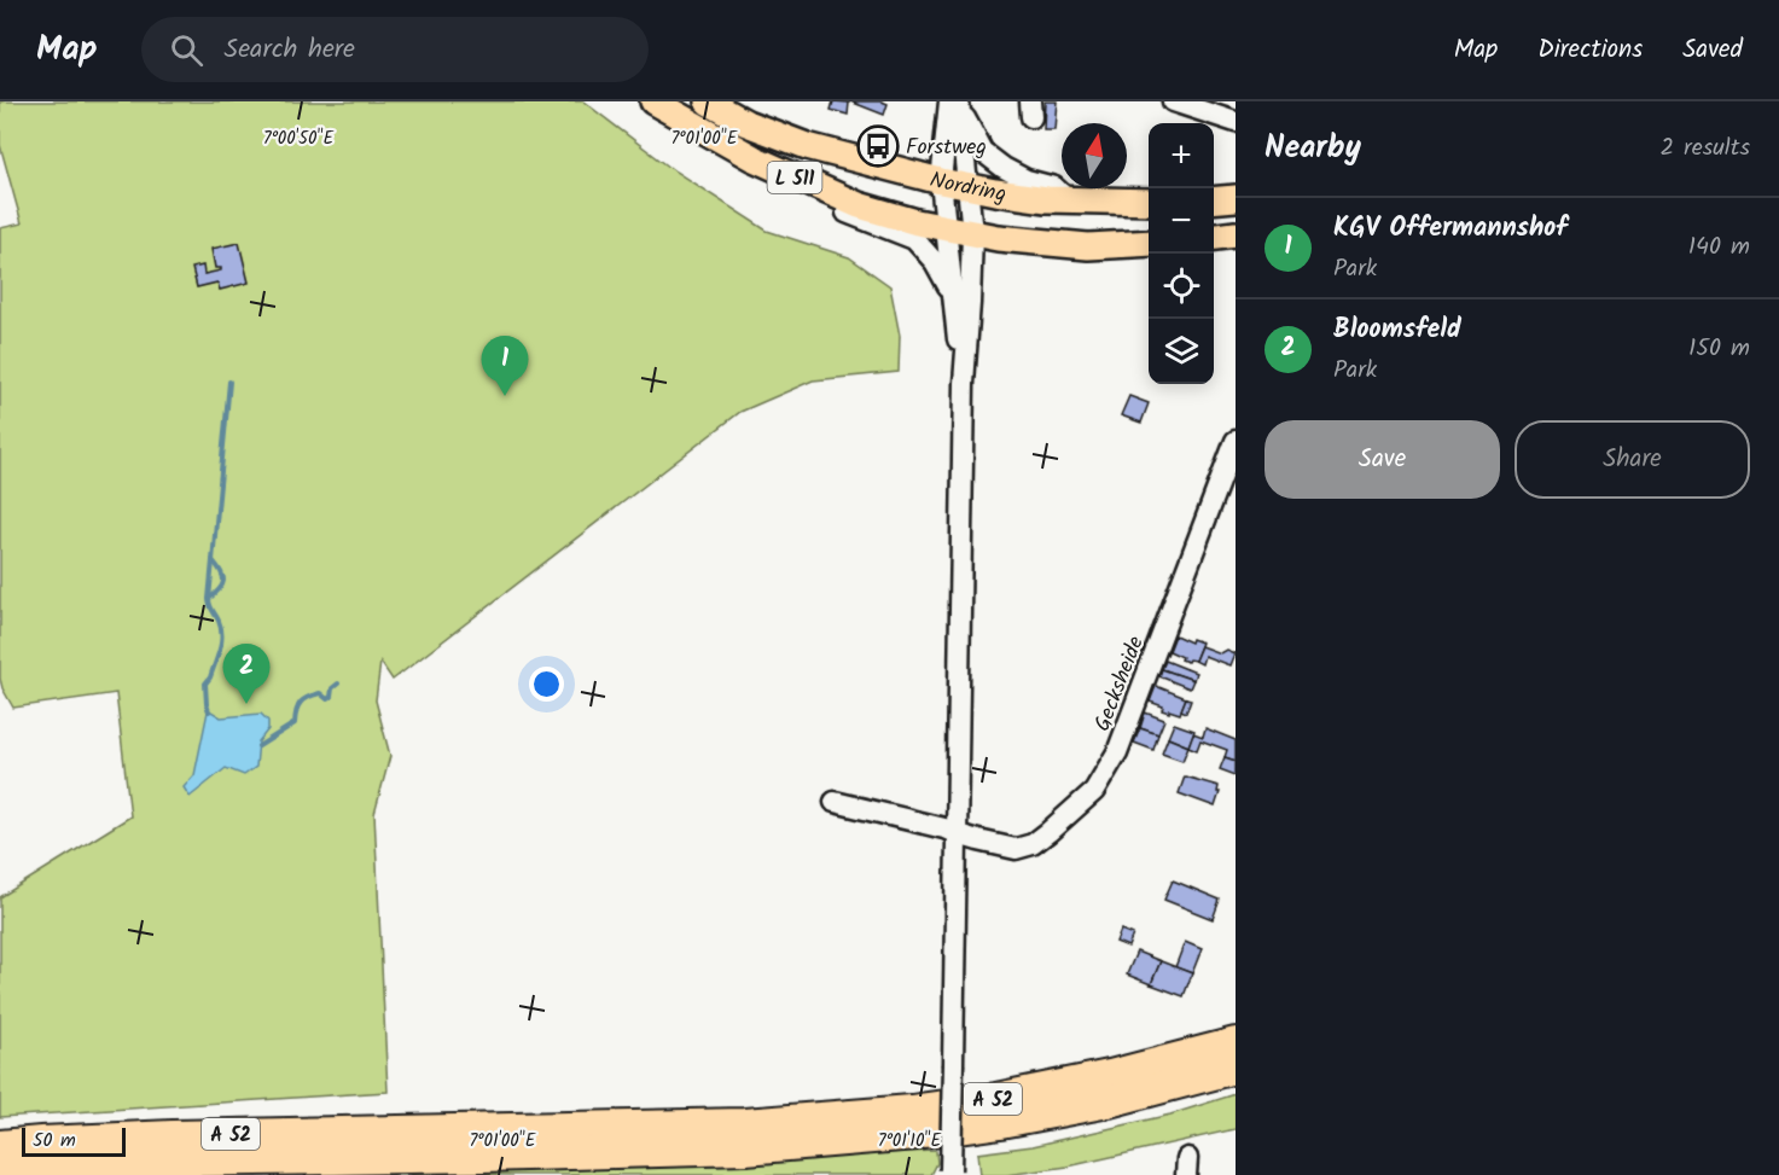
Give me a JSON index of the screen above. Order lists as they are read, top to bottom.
{
  "streets": {
    "highway": ["A 52"],
    "main road": ["L 511", "Nordring"],
    "street": ["Gecksheide"]
  },
  "places": {
    "bus stop": ["Forstweg"]
  },
  "scale_bar": "50 m",
  "north": "top",
  "page": {
    "header": "Map",
    "search": "Search here",
    "nav": ["Map", "Directions", "Saved"],
    "heading": ["Nearby", "2 results"],
    "map_buttons": ["+", "−"],
    "list": [
      {
        "mark": "1",
        "name": "KGV Offermannshof",
        "note": "Park",
        "value": "140 m"
      },
      {
        "mark": "2",
        "name": "Bloomsfeld",
        "note": "Park",
        "value": "150 m"
      }
    ],
    "pins": ["1", "2"],
    "buttons": ["Save", "Share"],
    "scale": "50 m"
  },
  "coordinates": ["7°00'50\"E", "7°01'00\"E", "7°01'10\"E"]
}
